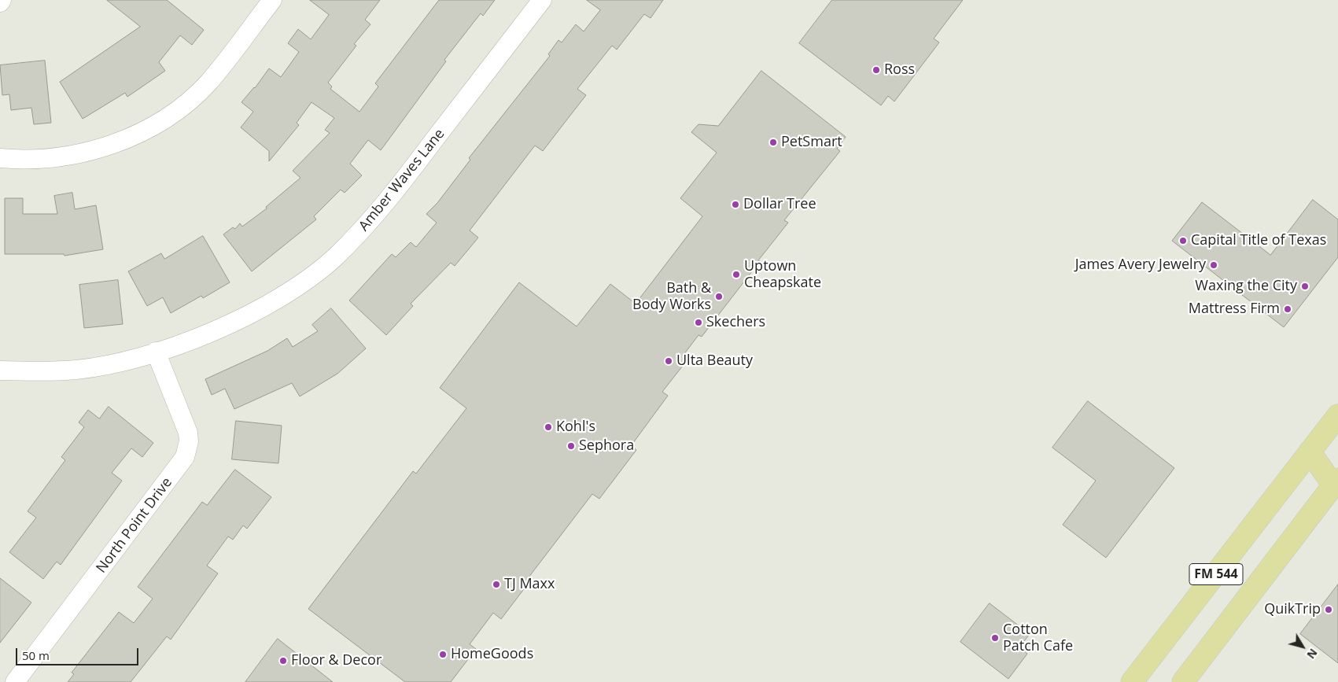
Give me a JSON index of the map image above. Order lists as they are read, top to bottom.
{
  "streets": {
    "main road": ["FM 544"],
    "street": ["Amber Waves Lane", "North Point Drive"]
  },
  "crossings": [
    ["Amber Waves Lane", "North Point Drive"]
  ],
  "places": [
    "Ross",
    "PetSmart",
    "Dollar Tree",
    "Capital Title of Texas",
    "James Avery Jewelry",
    "Uptown Cheapskate",
    "Waxing the City",
    "Bath & Body Works",
    "Mattress Firm",
    "Skechers",
    "Ulta Beauty",
    "Kohl's",
    "Sephora",
    "TJ Maxx",
    "QuikTrip",
    "Cotton Patch Cafe",
    "HomeGoods",
    "Floor & Decor"
  ],
  "scale_bar": "50 m",
  "north": "bottom right"
}
